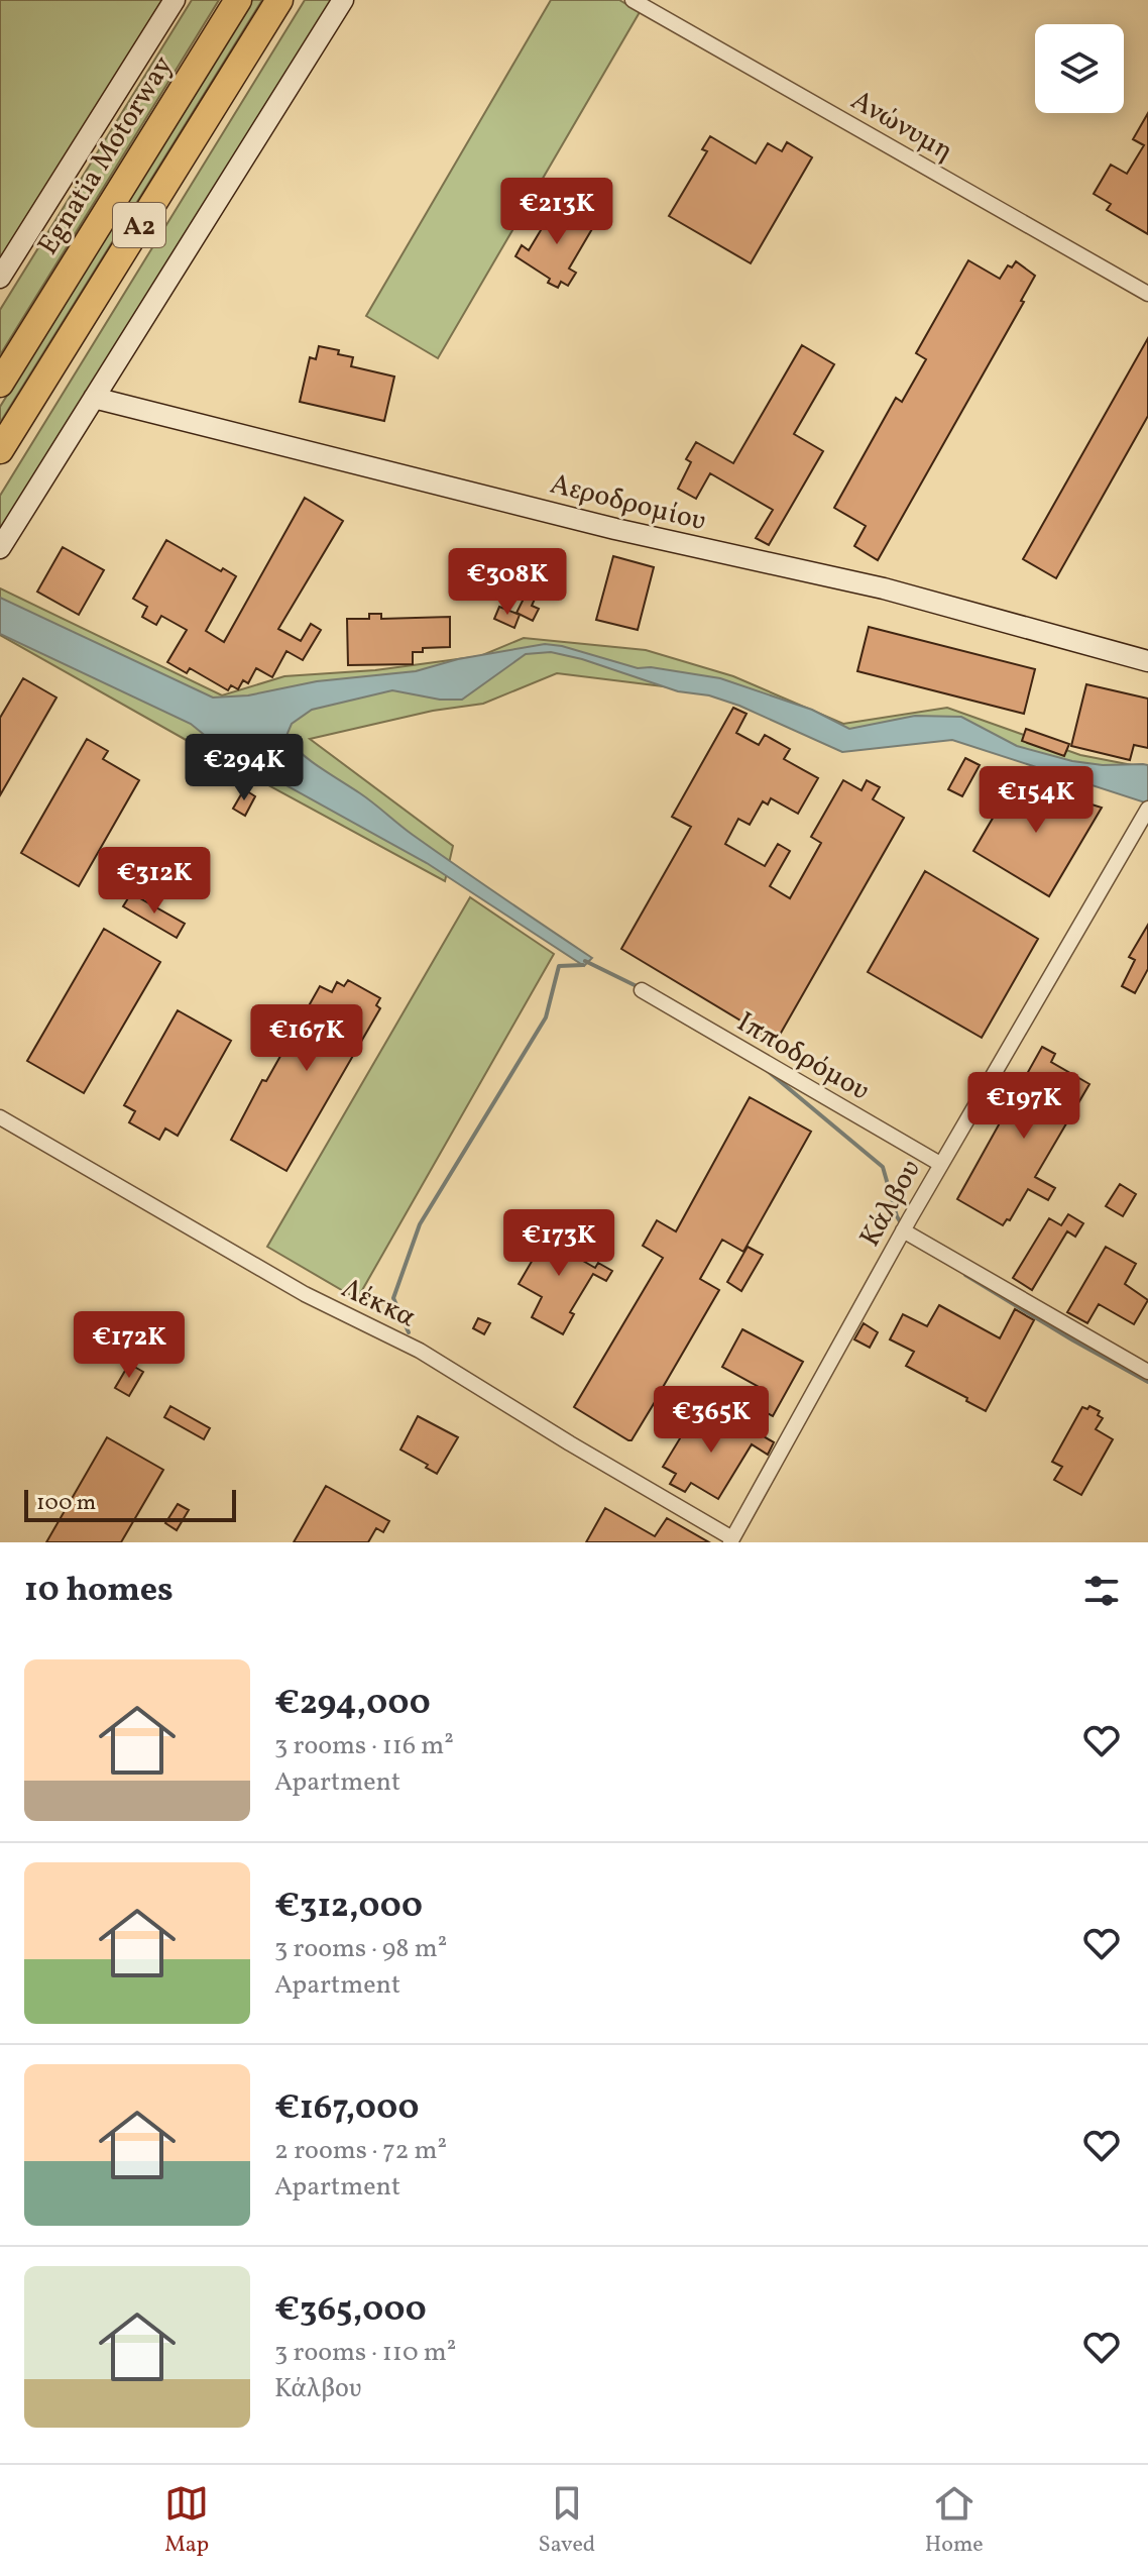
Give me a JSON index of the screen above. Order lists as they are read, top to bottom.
{
  "streets": {
    "highway": ["Egnatia Motorway", "Α2"],
    "street": [
      "Ανώνυμη",
      "Αεροδρομίου",
      "Ιπποδρόμου",
      "Κάλβου",
      "Λέκκα"
    ]
  },
  "crossings": [
    ["Ιπποδρόμου", "Κάλβου"],
    ["Κάλβου", "Λέκκα"]
  ],
  "scale_bar": "100 m",
  "page": {
    "price": [
      "€213K",
      "€308K",
      "€294K",
      "€154K",
      "€312K",
      "€167K",
      "€197K",
      "€173K",
      "€172K",
      "€365K"
    ],
    "scale": "100 m",
    "heading": "10 homes",
    "list": [
      {
        "name": "€294,000",
        "note": "3 rooms · 116 m² · Apartment"
      },
      {
        "name": "€312,000",
        "note": "3 rooms · 98 m² · Apartment"
      },
      {
        "name": "€167,000",
        "note": "2 rooms · 72 m² · Apartment"
      },
      {
        "name": "€365,000",
        "note": "3 rooms · 110 m² · Κάλβου"
      }
    ],
    "tabs": ["Map", "Saved", "Home"]
  }
}
